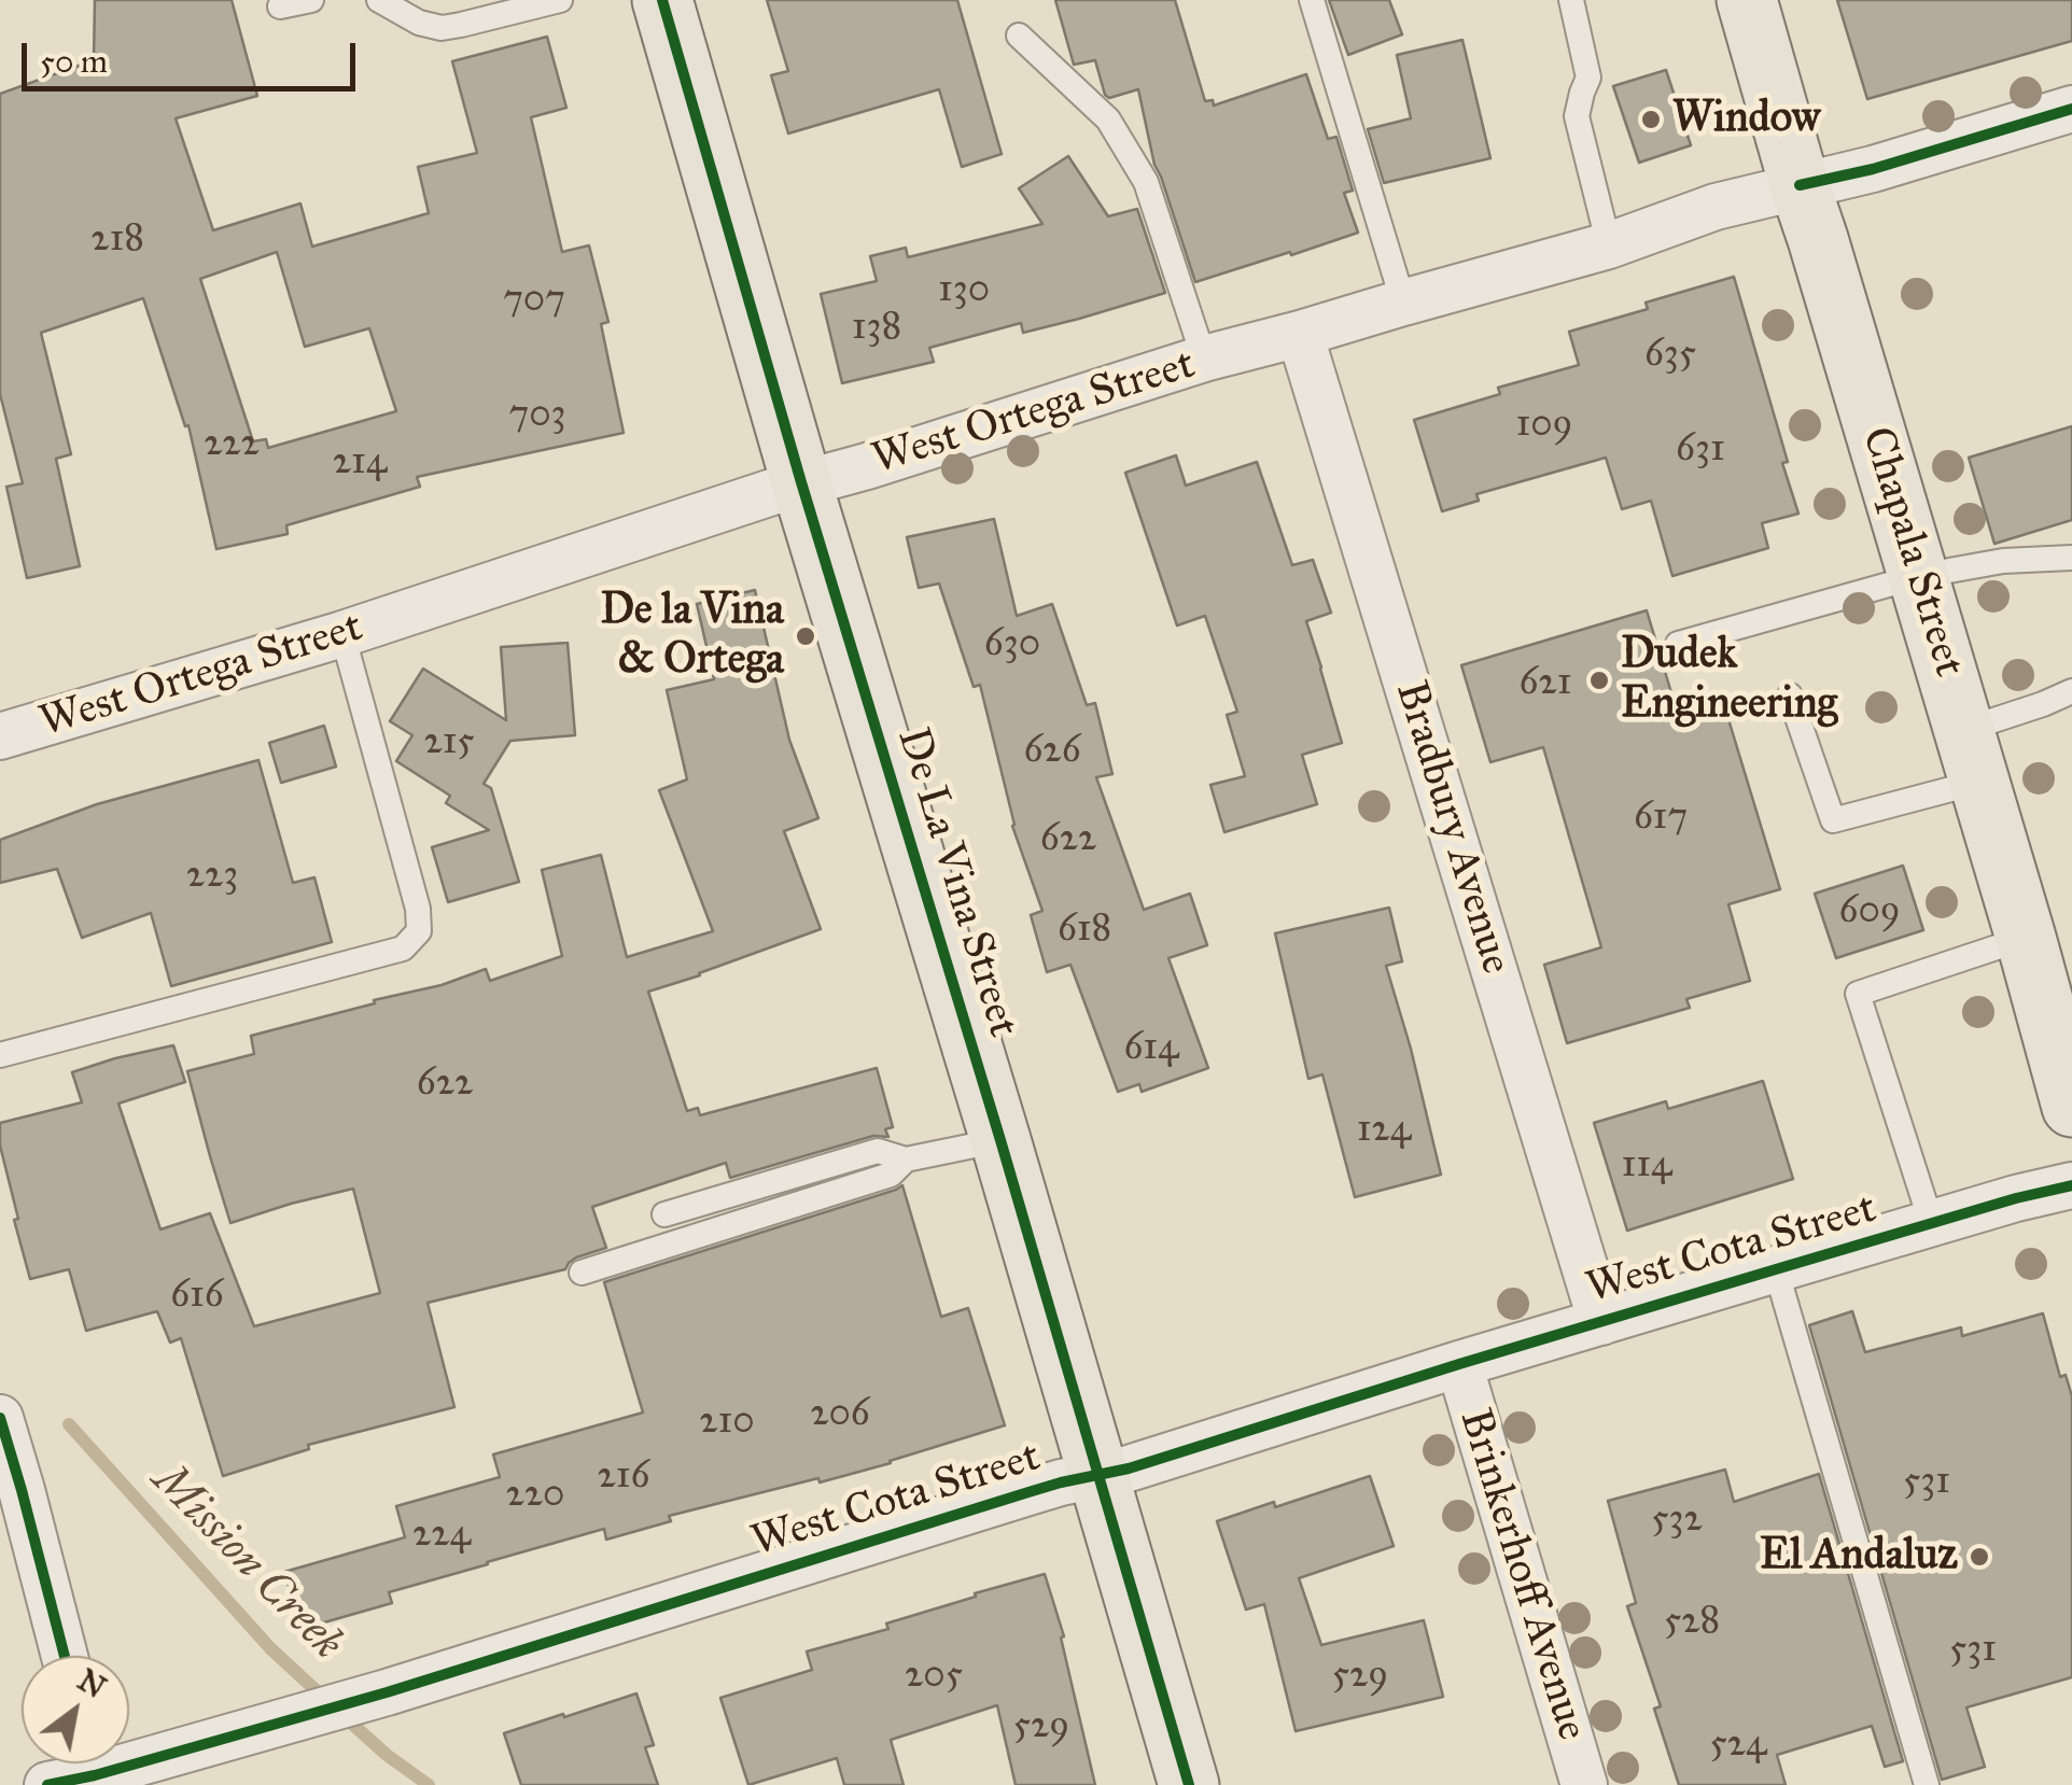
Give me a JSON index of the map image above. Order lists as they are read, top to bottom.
{
  "streets": {
    "main road": ["Chapala Street", "De La Vina Street"],
    "street": [
      "West Ortega Street",
      "Bradbury Avenue",
      "West Cota Street",
      "Brinkerhoff Avenue"
    ]
  },
  "crossings": [
    ["West Ortega Street", "Chapala Street"],
    ["West Ortega Street", "Bradbury Avenue"],
    ["West Ortega Street", "De La Vina Street"],
    ["Bradbury Avenue", "West Cota Street"],
    ["De La Vina Street", "West Cota Street"],
    ["West Cota Street", "Brinkerhoff Avenue"]
  ],
  "water": ["Mission Creek"],
  "places": [
    "Window",
    "De la Vina & Ortega",
    "Dudek Engineering",
    "El Andaluz"
  ],
  "house_numbers": [
    "218",
    "130",
    "707",
    "138",
    "635",
    "703",
    "109",
    "222",
    "631",
    "214",
    "630",
    "621",
    "215",
    "626",
    "617",
    "622",
    "223",
    "609",
    "618",
    "614",
    "622",
    "124",
    "114",
    "616",
    "206",
    "210",
    "216",
    "531",
    "220",
    "532",
    "224",
    "528",
    "531",
    "205",
    "529",
    "529",
    "524"
  ],
  "scale_bar": "50 m",
  "north": "top right"
}
